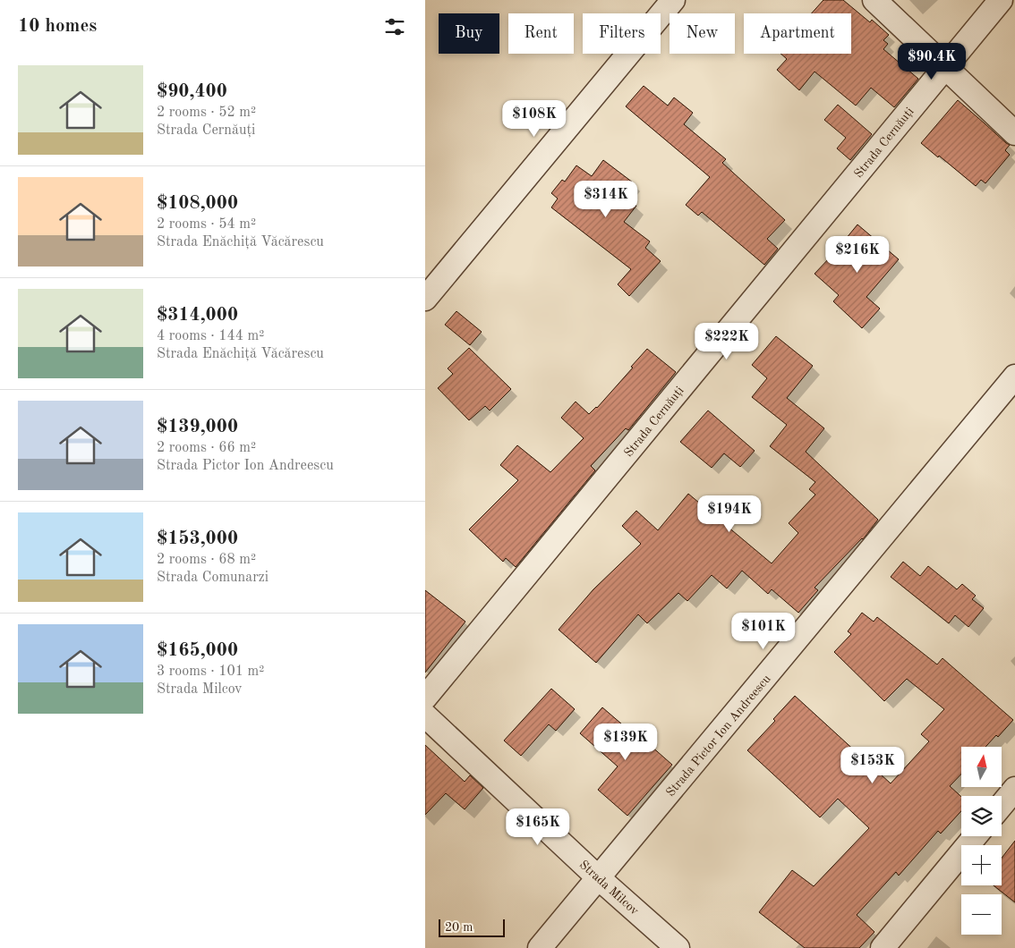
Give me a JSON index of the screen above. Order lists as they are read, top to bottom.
{
  "streets": {
    "street": ["Strada Cernăuți", "Strada Pictor Ion Andreescu", "Strada Milcov"]
  },
  "crossings": [
    ["Strada Pictor Ion Andreescu", "Strada Milcov"]
  ],
  "scale_bar": "20 m",
  "north": "top",
  "page": {
    "heading": "10 homes",
    "chip": [
      "Buy",
      "Rent",
      "Filters",
      "New",
      "Apartment"
    ],
    "price": [
      "$90.4K",
      "$108K",
      "$314K",
      "$216K",
      "$222K",
      "$194K",
      "$101K",
      "$139K",
      "$153K",
      "$165K"
    ],
    "list": [
      {
        "name": "$90,400",
        "note": "2 rooms · 52 m² · Strada Cernăuți"
      },
      {
        "name": "$108,000",
        "note": "2 rooms · 54 m² · Strada Enăchiță Văcărescu"
      },
      {
        "name": "$314,000",
        "note": "4 rooms · 144 m² · Strada Enăchiță Văcărescu"
      },
      {
        "name": "$139,000",
        "note": "2 rooms · 66 m² · Strada Pictor Ion Andreescu"
      },
      {
        "name": "$153,000",
        "note": "2 rooms · 68 m² · Strada Comunarzi"
      },
      {
        "name": "$165,000",
        "note": "3 rooms · 101 m² · Strada Milcov"
      }
    ],
    "map_buttons": ["+", "−"],
    "scale": "20 m"
  }
}
